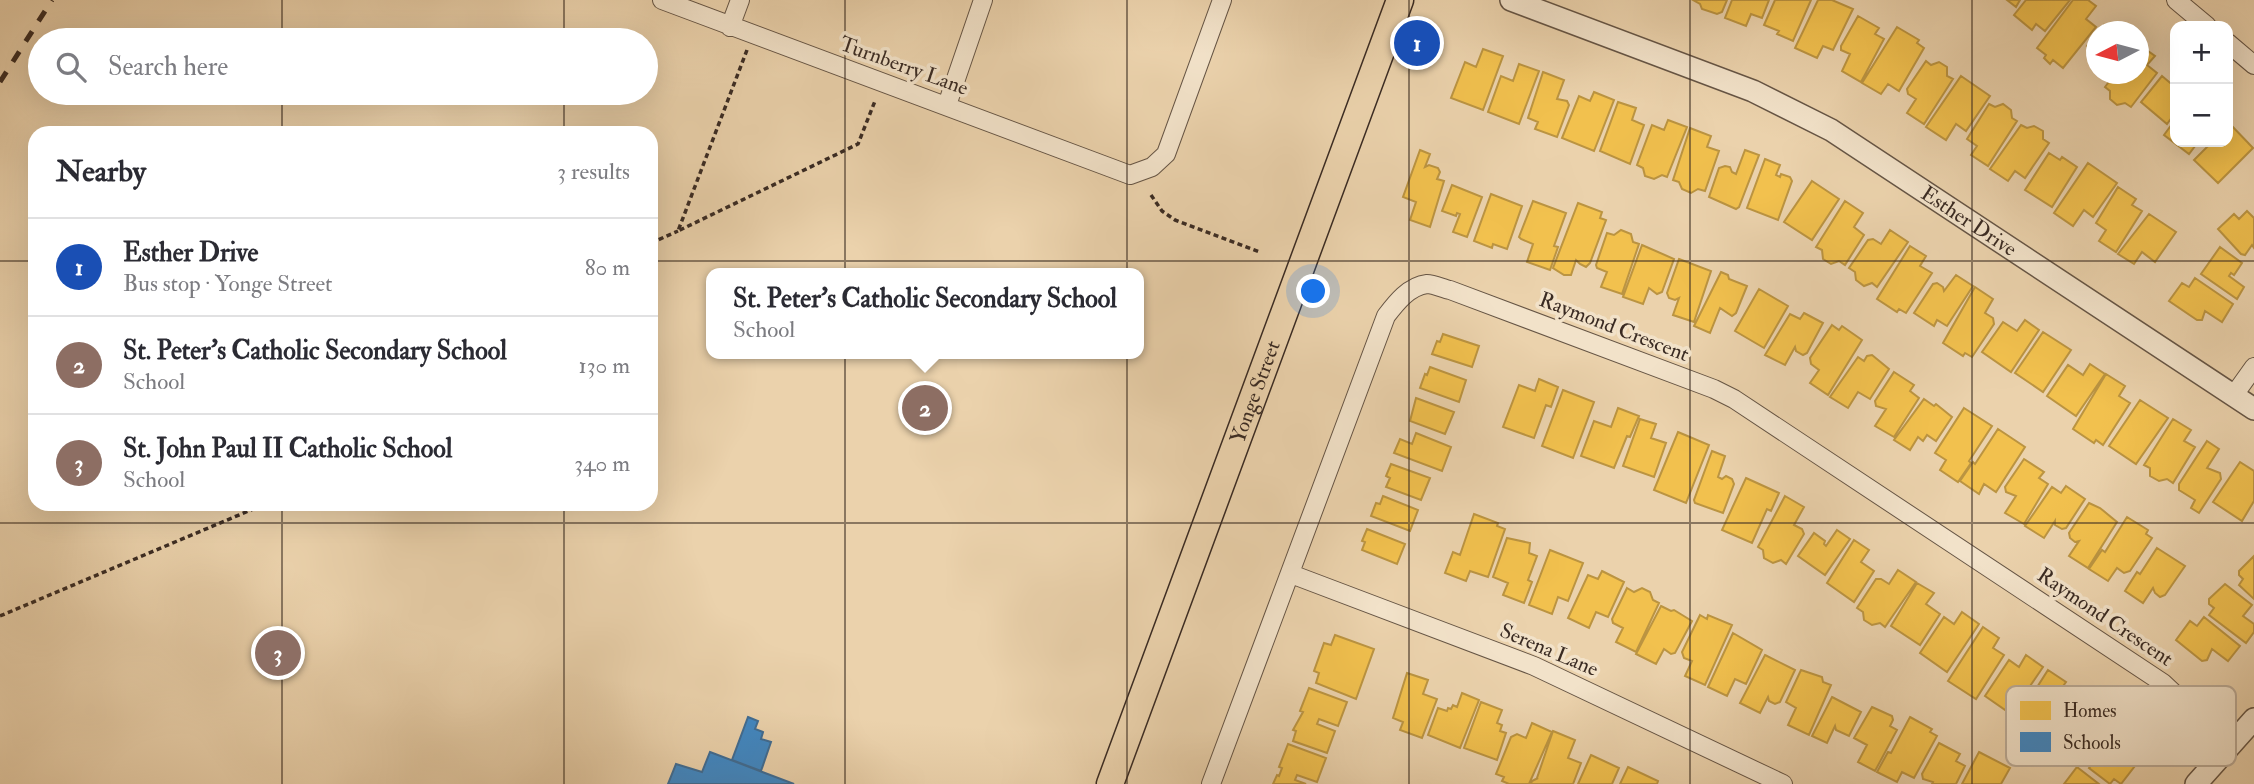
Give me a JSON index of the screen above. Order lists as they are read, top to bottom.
{
  "streets": {
    "main road": ["Yonge Street"],
    "street": [
      "Turnberry Lane",
      "Esther Drive",
      "Raymond Crescent",
      "Serena Lane"
    ]
  },
  "crossings": [
    ["Raymond Crescent", "Serena Lane"]
  ],
  "legend": ["Homes", "Schools"],
  "north": "left",
  "page": {
    "pins": ["1", "2", "3"],
    "map_buttons": ["+", "−"],
    "search": "Search here",
    "heading": ["Nearby", "3 results"],
    "list": [
      {
        "mark": "1",
        "name": "Esther Drive",
        "note": "Bus stop · Yonge Street",
        "value": "80 m"
      },
      {
        "mark": "2",
        "name": "St. Peter's Catholic Secondary School",
        "note": "School",
        "value": "130 m"
      },
      {
        "mark": "3",
        "name": "St. John Paul II Catholic School",
        "note": "School",
        "value": "340 m"
      }
    ],
    "popup": ["St. Peter's Catholic Secondary School", "School"]
  }
}
